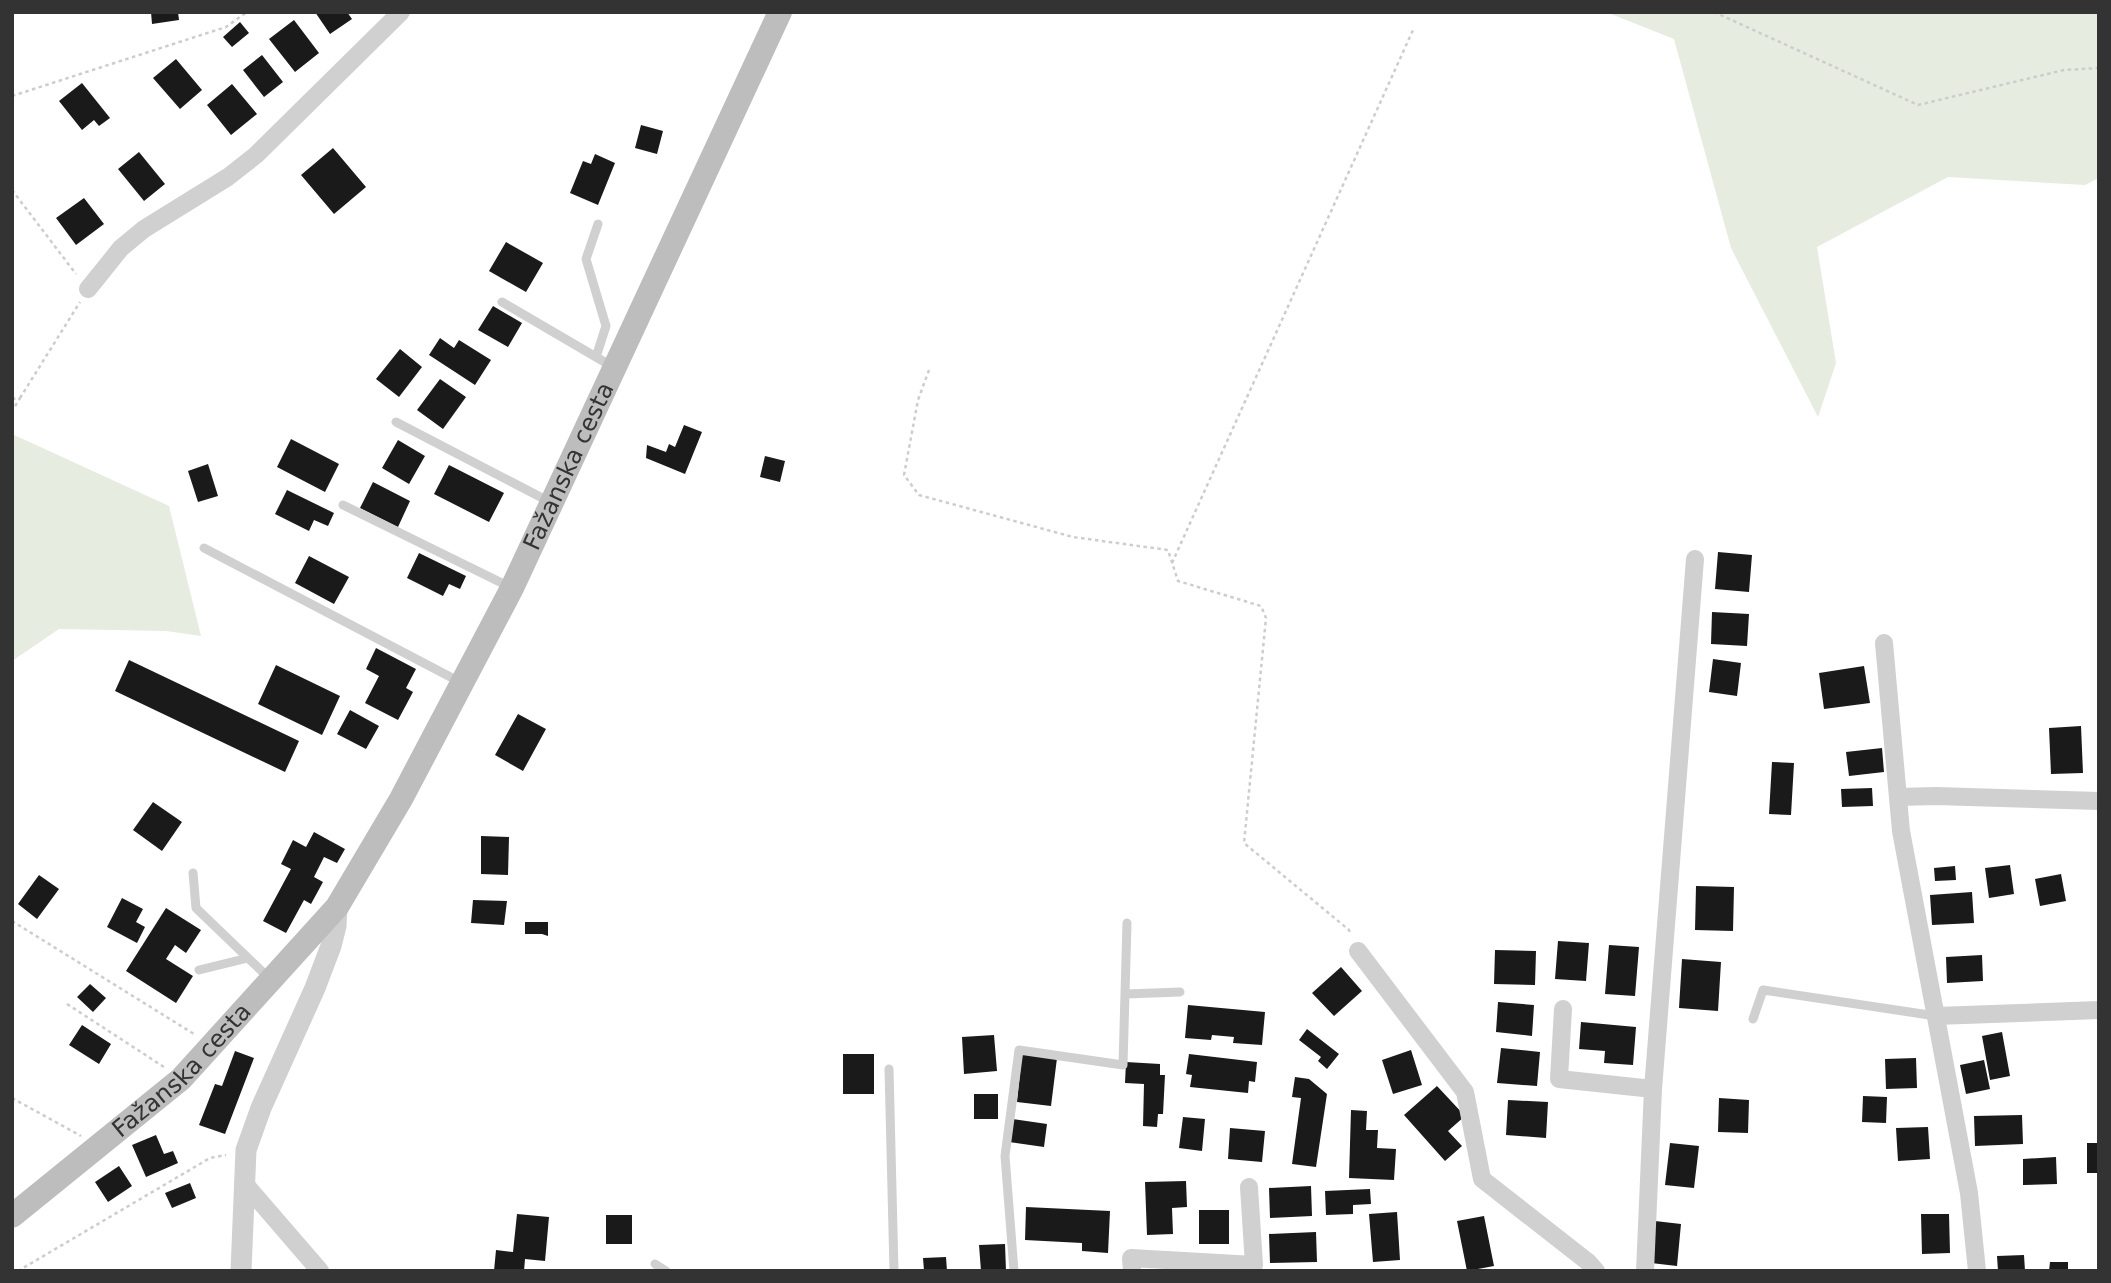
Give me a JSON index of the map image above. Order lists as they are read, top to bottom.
{
  "streets": {
    "main road": ["Fažanska cesta"]
  }
}
